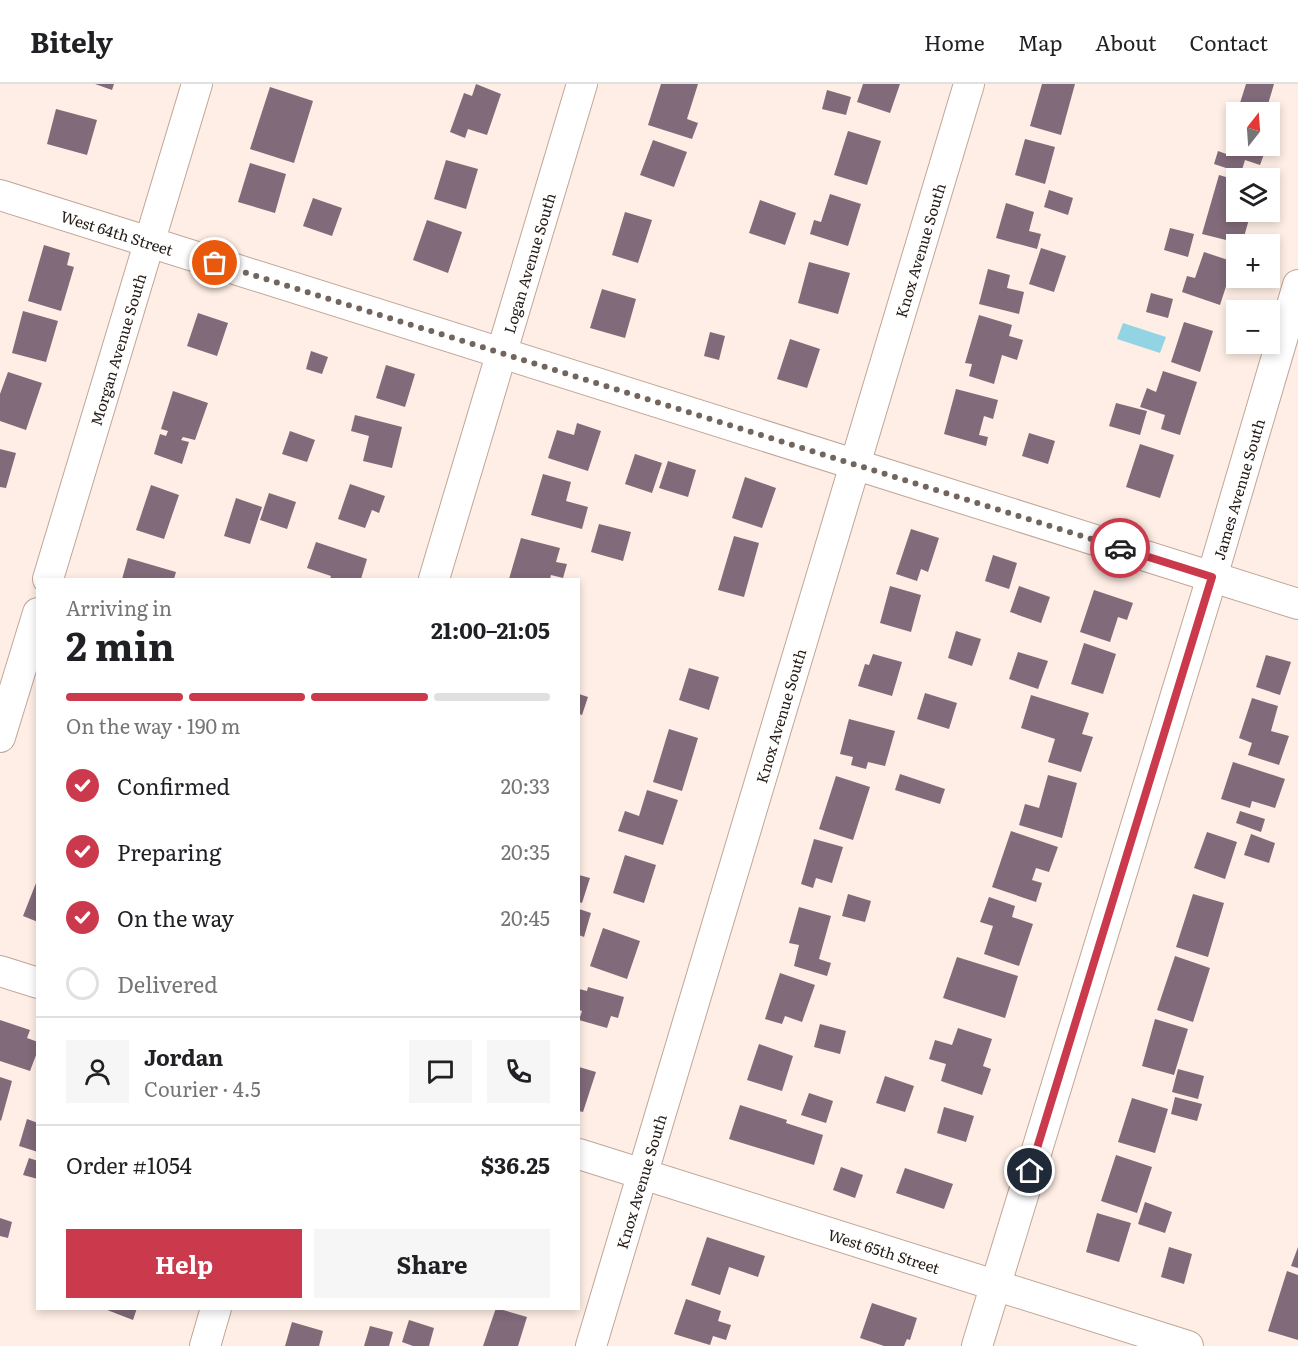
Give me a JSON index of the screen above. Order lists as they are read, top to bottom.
{
  "streets": {
    "street": [
      "West 64th Street",
      "Knox Avenue South",
      "Logan Avenue South",
      "Morgan Avenue South",
      "James Avenue South",
      "West 65th Street"
    ]
  },
  "crossings": [
    ["West 64th Street", "Knox Avenue South"],
    ["West 64th Street", "Logan Avenue South"],
    ["West 64th Street", "Morgan Avenue South"],
    ["West 64th Street", "James Avenue South"],
    ["Knox Avenue South", "West 65th Street"],
    ["James Avenue South", "West 65th Street"]
  ],
  "north": "top",
  "page": {
    "header": "Bitely",
    "nav": [
      "Home",
      "Map",
      "About",
      "Contact"
    ],
    "map_buttons": ["+", "−"],
    "heading": ["2 min", "Arriving in", "21:00–21:05"],
    "panel": [
      "Jordan",
      "Courier · 4.5",
      "Order #1054",
      "$36.25"
    ],
    "bar": "On the way · 190 m",
    "list": [
      ["Confirmed", "20:33"],
      ["Preparing", "20:35"],
      ["On the way", "20:45"],
      "Delivered"
    ],
    "buttons": ["Help", "Share"]
  }
}
